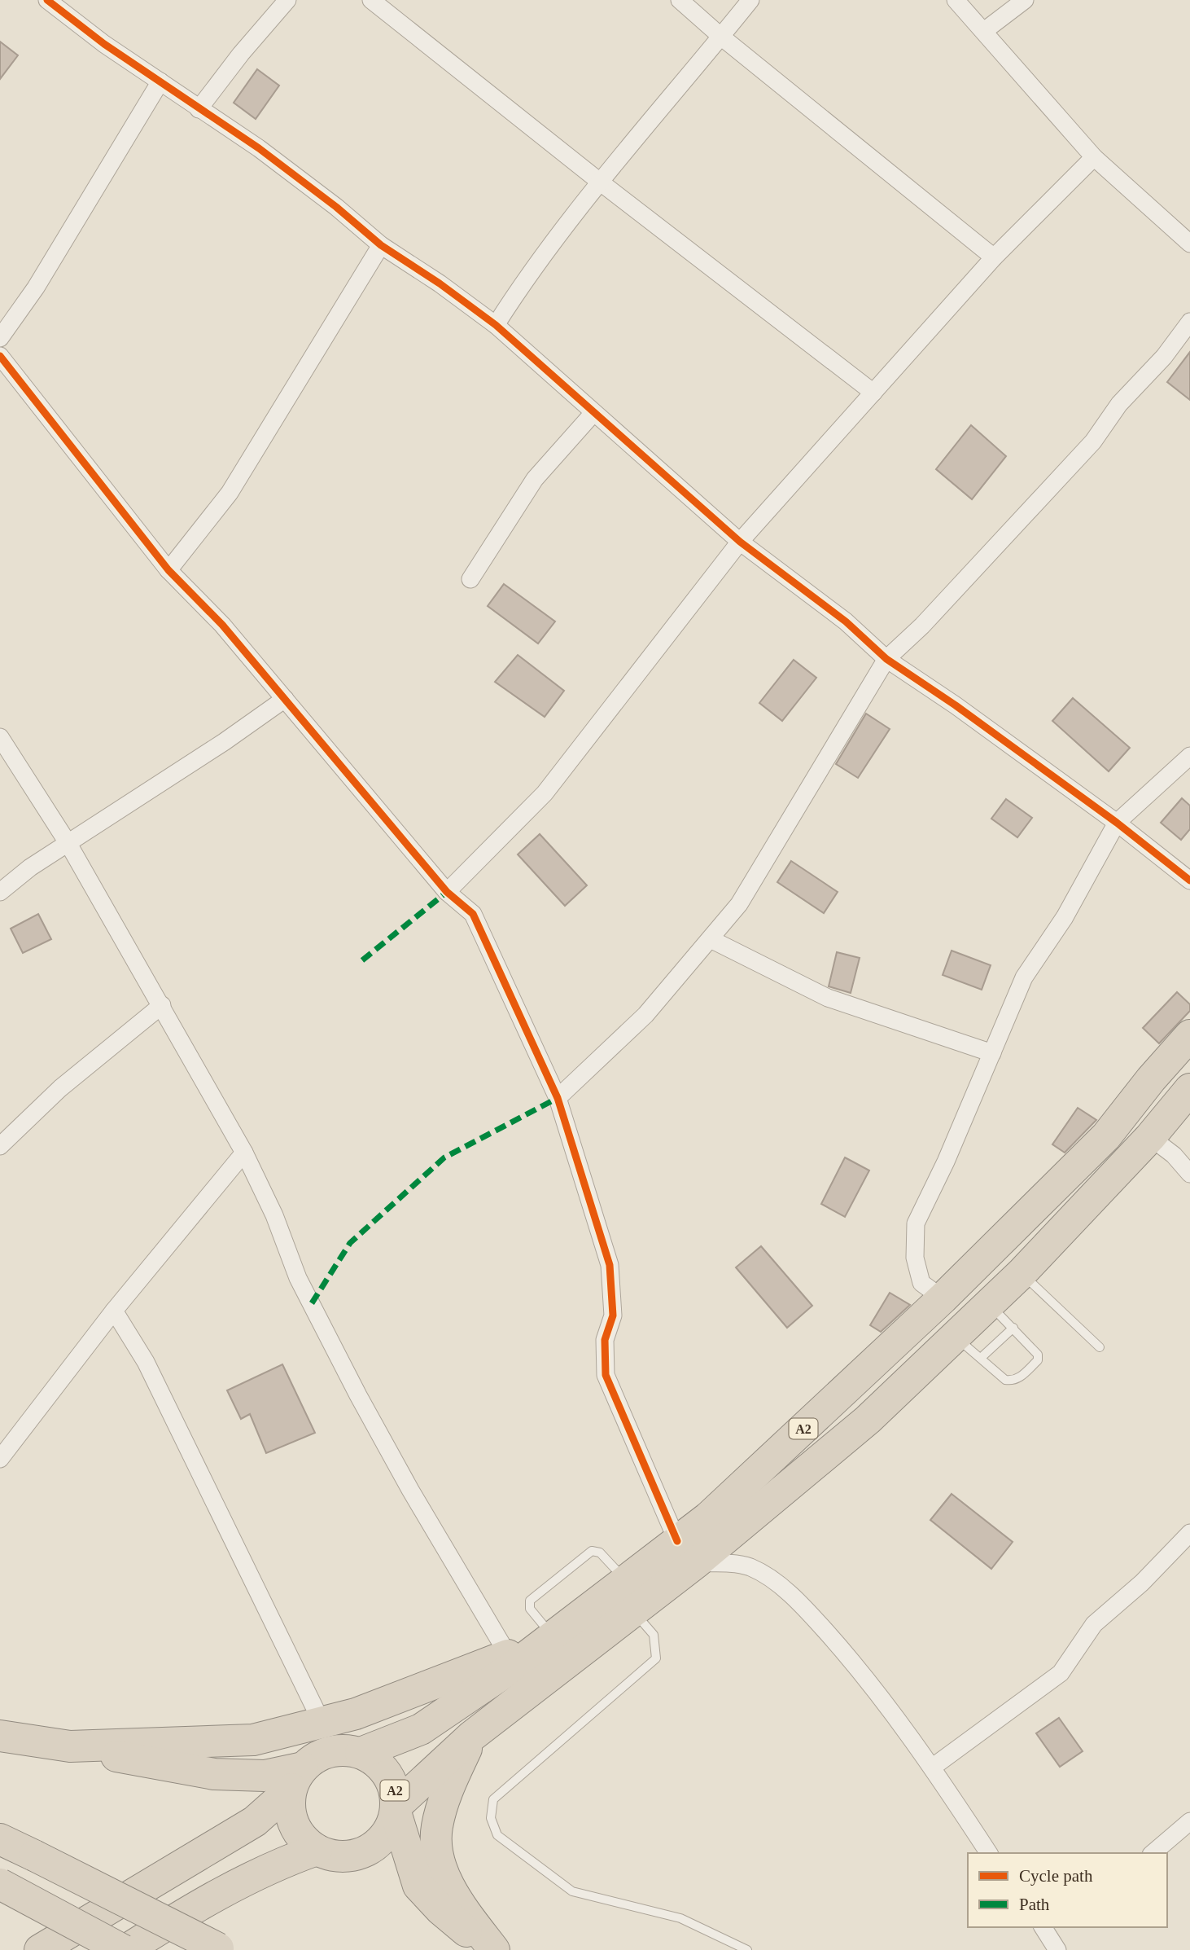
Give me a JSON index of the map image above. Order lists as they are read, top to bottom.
{
  "streets": {
    "highway": ["A2"]
  },
  "legend": ["Cycle path", "Path"]
}
